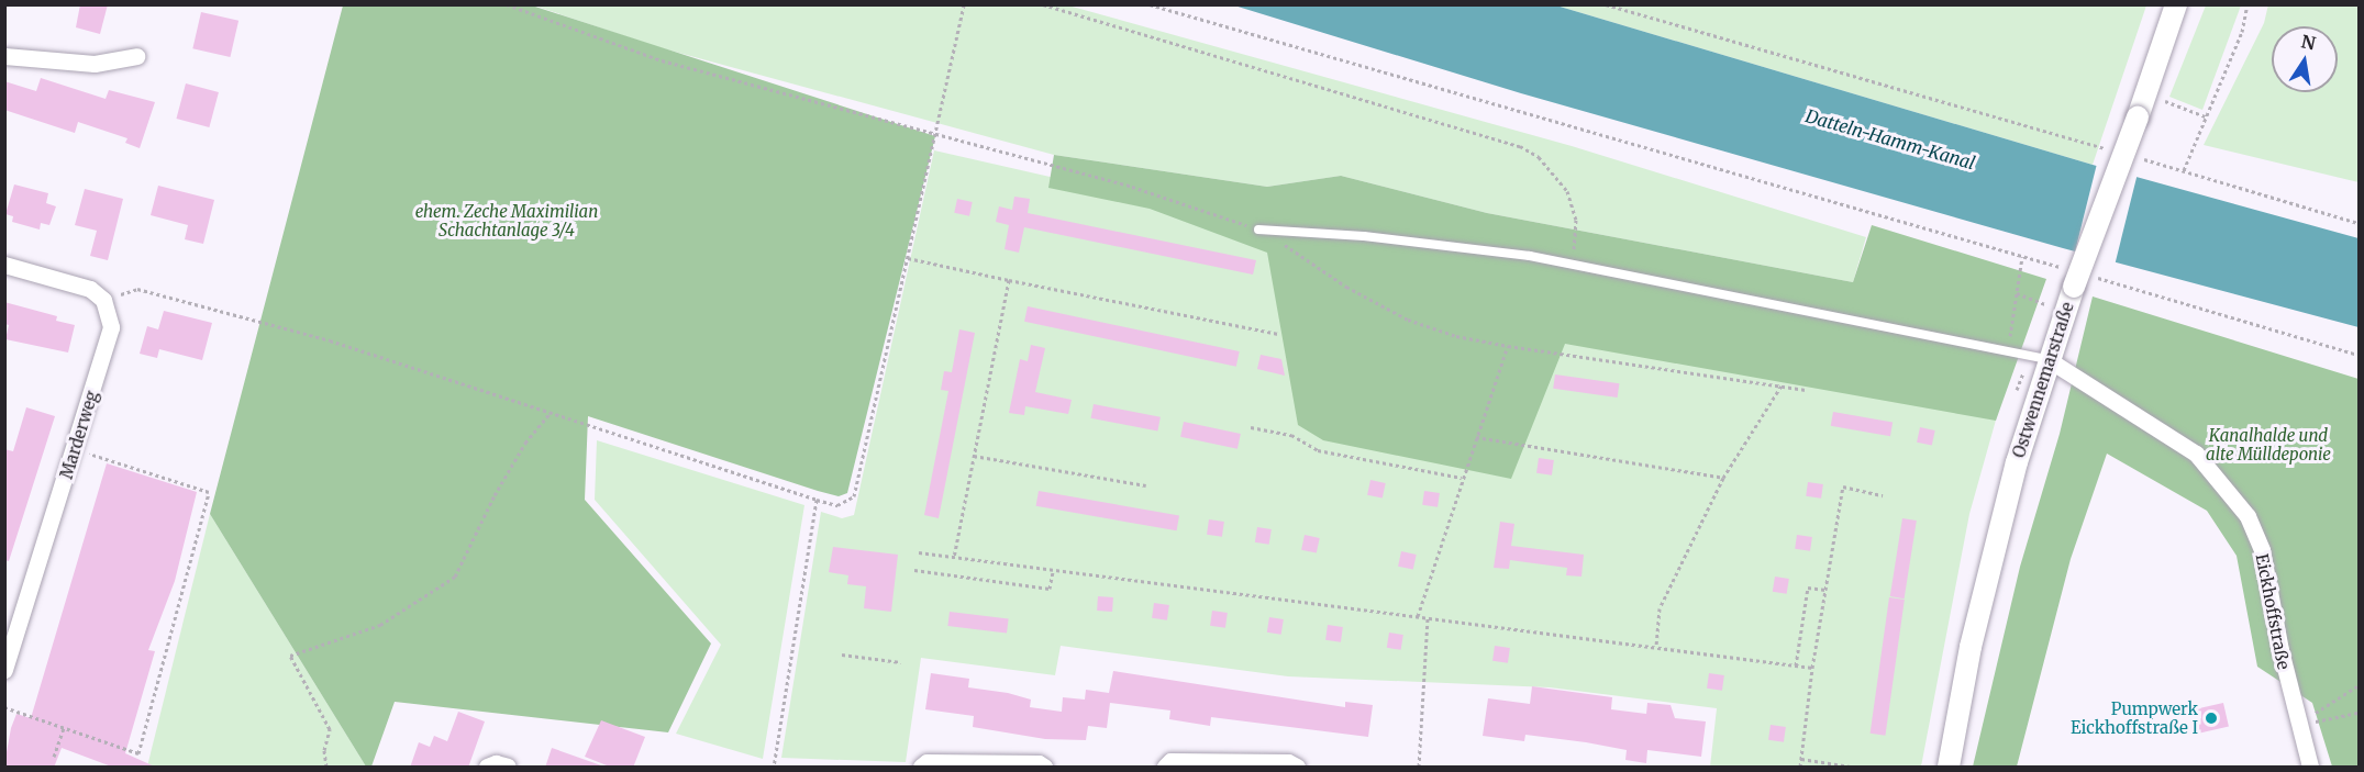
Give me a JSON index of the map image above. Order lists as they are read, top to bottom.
{
  "streets": {
    "street": ["Ostwennemarstraße", "Marderweg", "Eickhoffstraße"]
  },
  "crossings": [
    ["Ostwennemarstraße", "Eickhoffstraße"]
  ],
  "water": ["Datteln-Hamm-Kanal"],
  "parks": ["ehem. Zeche Maximilian Schachtanlage 3/4", "Kanalhalde und alte Mülldeponie"],
  "places": ["Pumpwerk Eickhoffstraße I"],
  "north": "top"
}
